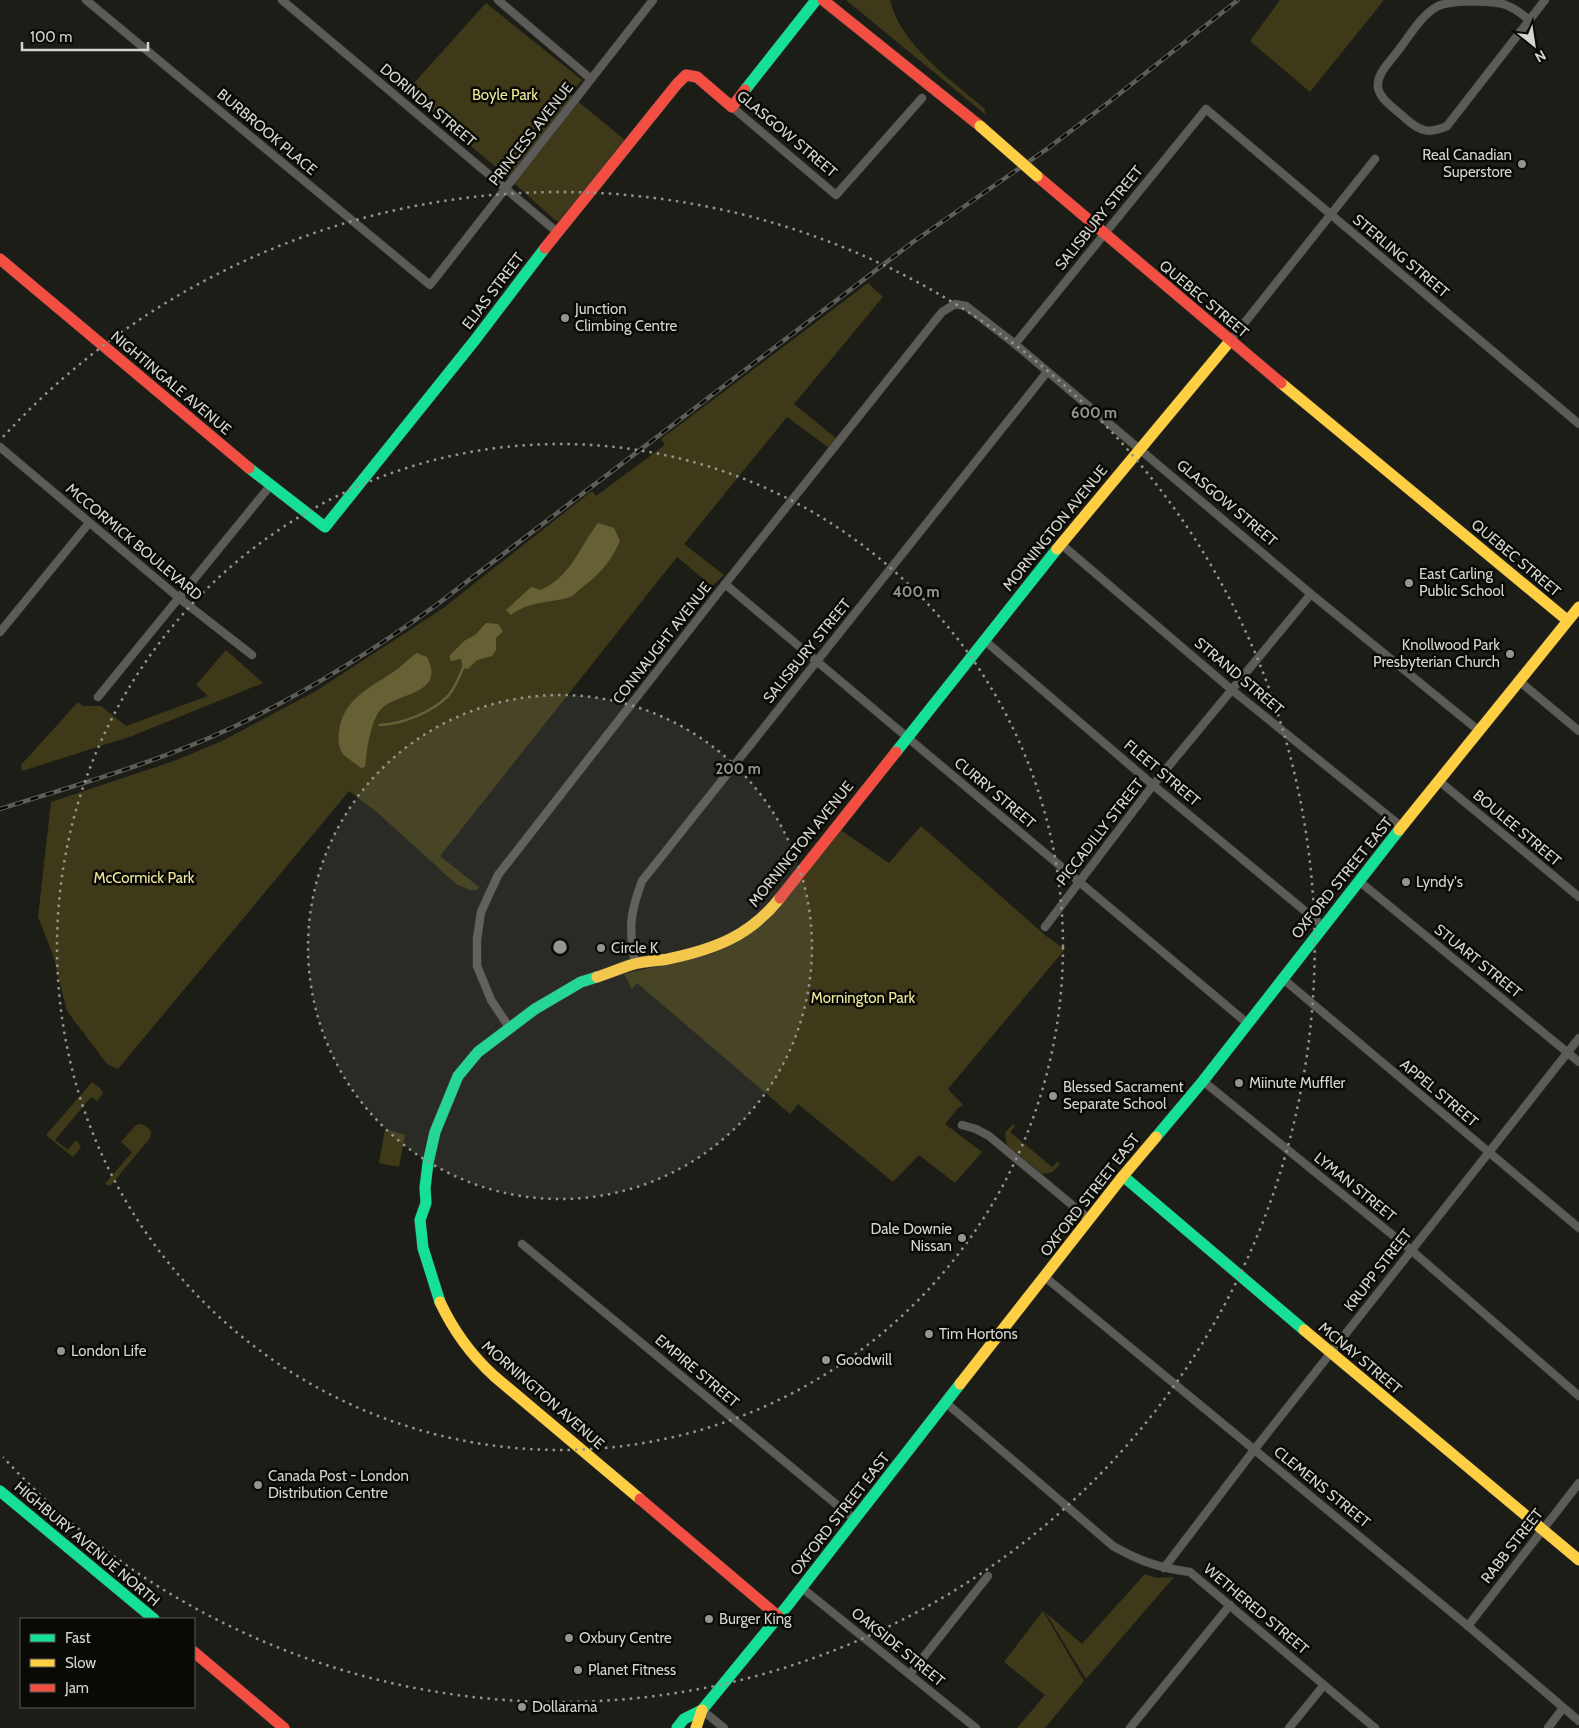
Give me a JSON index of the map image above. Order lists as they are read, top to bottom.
{
  "streets": {
    "street": [
      "DORINDA STREET",
      "BURBROOK PLACE",
      "PRINCESS AVENUE",
      "GLASGOW STREET",
      "SALISBURY STREET",
      "STERLING STREET",
      "ELIAS STREET",
      "QUEBEC STREET",
      "NIGHTINGALE AVENUE",
      "MORNINGTON AVENUE",
      "MCCORMICK BOULEVARD",
      "CONNAUGHT AVENUE",
      "STRAND STREET",
      "FLEET STREET",
      "CURRY STREET",
      "BOULEE STREET",
      "PICCADILLY STREET",
      "OXFORD STREET EAST",
      "STUART STREET",
      "APPEL STREET",
      "LYMAN STREET",
      "KRUPP STREET",
      "MCNAY STREET",
      "EMPIRE STREET",
      "CLEMENS STREET",
      "HIGHBURY AVENUE NORTH",
      "RABB STREET",
      "WETHERED STREET",
      "OAKSIDE STREET"
    ]
  },
  "crossings": [
    ["DORINDA STREET", "PRINCESS AVENUE"],
    ["DORINDA STREET", "ELIAS STREET"],
    ["BURBROOK PLACE", "PRINCESS AVENUE"],
    ["GLASGOW STREET", "SALISBURY STREET"],
    ["GLASGOW STREET", "ELIAS STREET"],
    ["GLASGOW STREET", "MORNINGTON AVENUE"],
    ["GLASGOW STREET", "CONNAUGHT AVENUE"],
    ["GLASGOW STREET", "PICCADILLY STREET"],
    ["GLASGOW STREET", "OXFORD STREET EAST"],
    ["SALISBURY STREET", "STERLING STREET"],
    ["SALISBURY STREET", "QUEBEC STREET"],
    ["SALISBURY STREET", "MORNINGTON AVENUE"],
    ["SALISBURY STREET", "CURRY STREET"],
    ["STERLING STREET", "MORNINGTON AVENUE"],
    ["ELIAS STREET", "NIGHTINGALE AVENUE"],
    ["QUEBEC STREET", "MORNINGTON AVENUE"],
    ["QUEBEC STREET", "OXFORD STREET EAST"],
    ["MORNINGTON AVENUE", "CONNAUGHT AVENUE"],
    ["MORNINGTON AVENUE", "STRAND STREET"],
    ["MORNINGTON AVENUE", "FLEET STREET"],
    ["MORNINGTON AVENUE", "CURRY STREET"],
    ["MORNINGTON AVENUE", "OXFORD STREET EAST"],
    ["CONNAUGHT AVENUE", "CURRY STREET"],
    ["STRAND STREET", "PICCADILLY STREET"],
    ["STRAND STREET", "OXFORD STREET EAST"],
    ["FLEET STREET", "PICCADILLY STREET"],
    ["FLEET STREET", "OXFORD STREET EAST"],
    ["CURRY STREET", "PICCADILLY STREET"],
    ["CURRY STREET", "OXFORD STREET EAST"],
    ["BOULEE STREET", "OXFORD STREET EAST"],
    ["OXFORD STREET EAST", "STUART STREET"],
    ["OXFORD STREET EAST", "APPEL STREET"],
    ["OXFORD STREET EAST", "LYMAN STREET"],
    ["OXFORD STREET EAST", "MCNAY STREET"],
    ["OXFORD STREET EAST", "EMPIRE STREET"],
    ["OXFORD STREET EAST", "CLEMENS STREET"],
    ["OXFORD STREET EAST", "WETHERED STREET"],
    ["OXFORD STREET EAST", "OAKSIDE STREET"],
    ["STUART STREET", "KRUPP STREET"],
    ["APPEL STREET", "KRUPP STREET"],
    ["LYMAN STREET", "KRUPP STREET"],
    ["KRUPP STREET", "MCNAY STREET"],
    ["KRUPP STREET", "CLEMENS STREET"],
    ["KRUPP STREET", "WETHERED STREET"],
    ["MCNAY STREET", "RABB STREET"],
    ["CLEMENS STREET", "RABB STREET"]
  ],
  "parks": ["Boyle Park", "McCormick Park", "Mornington Park"],
  "places": [
    "Real Canadian Superstore",
    "Junction Climbing Centre",
    "East Carling Public School",
    "Knollwood Park Presbyterian Church",
    "Lyndy's",
    "Circle K",
    "Miinute Muffler",
    "Blessed Sacrament Separate School",
    "Dale Downie Nissan",
    "Tim Hortons",
    "London Life",
    "Goodwill",
    "Canada Post - London Distribution Centre",
    "Burger King",
    "Oxbury Centre",
    "Planet Fitness",
    "Dollarama"
  ],
  "legend": ["Fast", "Slow", "Jam"],
  "scale_bar": "100 m",
  "north": "bottom right",
  "rings": ["600 m", "400 m", "200 m"]
}
